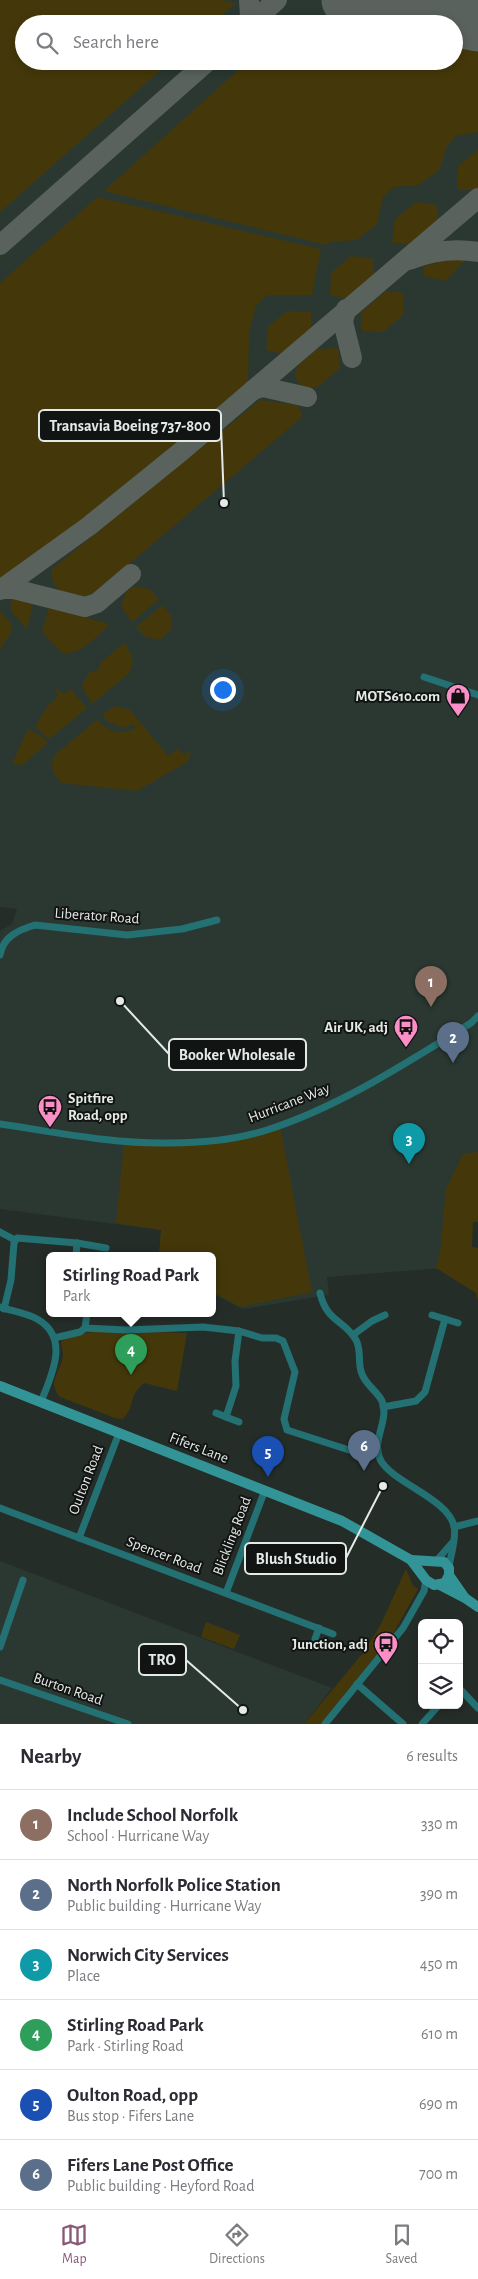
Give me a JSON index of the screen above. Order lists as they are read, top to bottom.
{
  "streets": {
    "street": [
      "Liberator Road",
      "Hurricane Way",
      "Fifers Lane",
      "Oulton Road",
      "Blickling Road",
      "Spencer Road",
      "Burton Road"
    ]
  },
  "crossings": [
    ["Fifers Lane", "Oulton Road"],
    ["Fifers Lane", "Blickling Road"],
    ["Oulton Road", "Spencer Road"],
    ["Blickling Road", "Spencer Road"]
  ],
  "places": {
    "other": [
      "Transavia Boeing 737-800",
      "Booker Wholesale",
      "Blush Studio",
      "TRO"
    ],
    "shop": ["MOTS610.com"],
    "bus stop": ["Air UK, adj", "Spitfire Road, opp", "Junction, adj"]
  },
  "page": {
    "search": "Search here",
    "pins": [
      "1",
      "2",
      "3",
      "4",
      "6",
      "5"
    ],
    "popup": ["Stirling Road Park", "Park"],
    "heading": ["Nearby", "6 results"],
    "list": [
      {
        "mark": "1",
        "name": "Include School Norfolk",
        "note": "School · Hurricane Way",
        "value": "330 m"
      },
      {
        "mark": "2",
        "name": "North Norfolk Police Station",
        "note": "Public building · Hurricane Way",
        "value": "390 m"
      },
      {
        "mark": "3",
        "name": "Norwich City Services",
        "note": "Place",
        "value": "450 m"
      },
      {
        "mark": "4",
        "name": "Stirling Road Park",
        "note": "Park · Stirling Road",
        "value": "610 m"
      },
      {
        "mark": "5",
        "name": "Oulton Road, opp",
        "note": "Bus stop · Fifers Lane",
        "value": "690 m"
      },
      {
        "mark": "6",
        "name": "Fifers Lane Post Office",
        "note": "Public building · Heyford Road",
        "value": "700 m"
      }
    ],
    "nav": ["Map", "Directions", "Saved"]
  }
}
